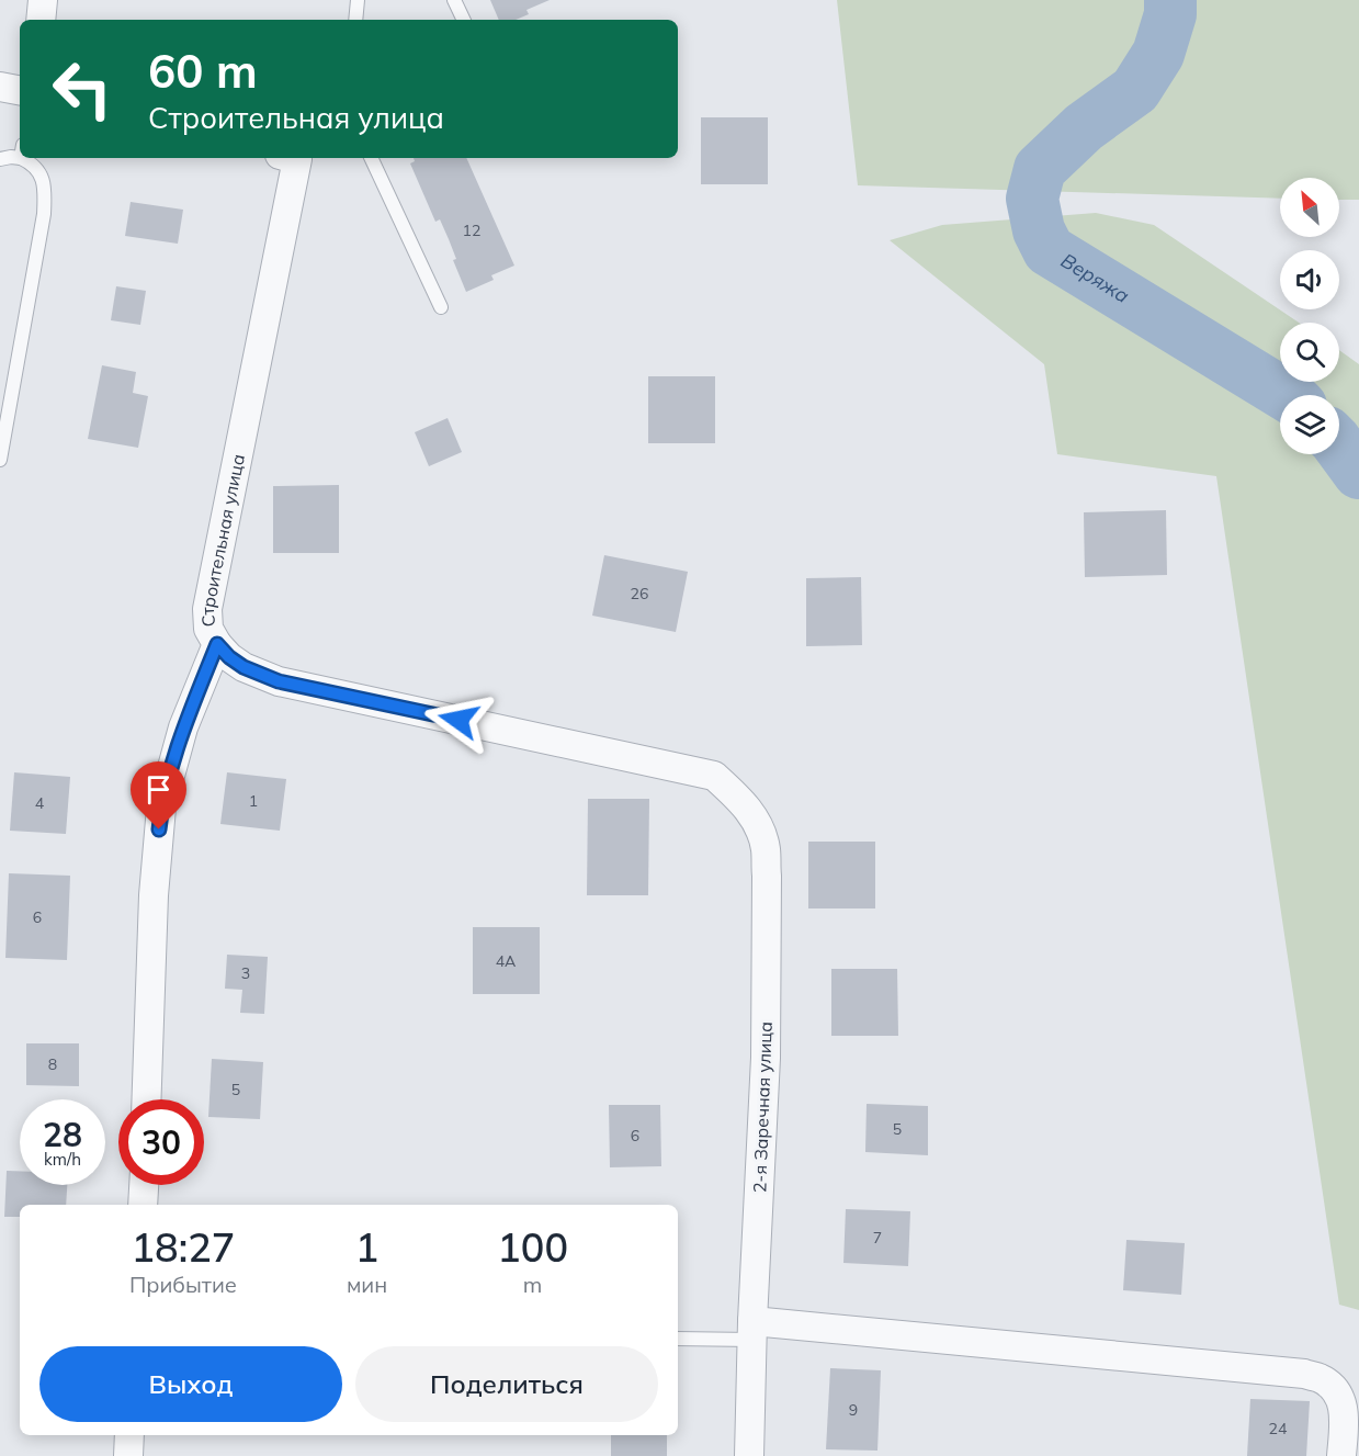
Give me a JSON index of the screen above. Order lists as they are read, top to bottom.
{
  "streets": {
    "street": ["Строительная улица", "2-я Заречная улица"]
  },
  "crossings": [
    ["Строительная улица", "2-я Заречная улица"]
  ],
  "water": ["Веряжа"],
  "house_numbers": [
    "12",
    "26",
    "1",
    "4",
    "6",
    "4А",
    "3",
    "8",
    "5",
    "5",
    "6",
    "7",
    "9",
    "24"
  ],
  "north": "top left",
  "page": {
    "turn": ["60 m", "Строительная улица"],
    "speed": "28 km/h",
    "limit": "30",
    "eta": [
      "18:27",
      "Прибытие",
      "1",
      "мин",
      "100",
      "m"
    ],
    "buttons": ["Выход", "Поделиться"]
  }
}
